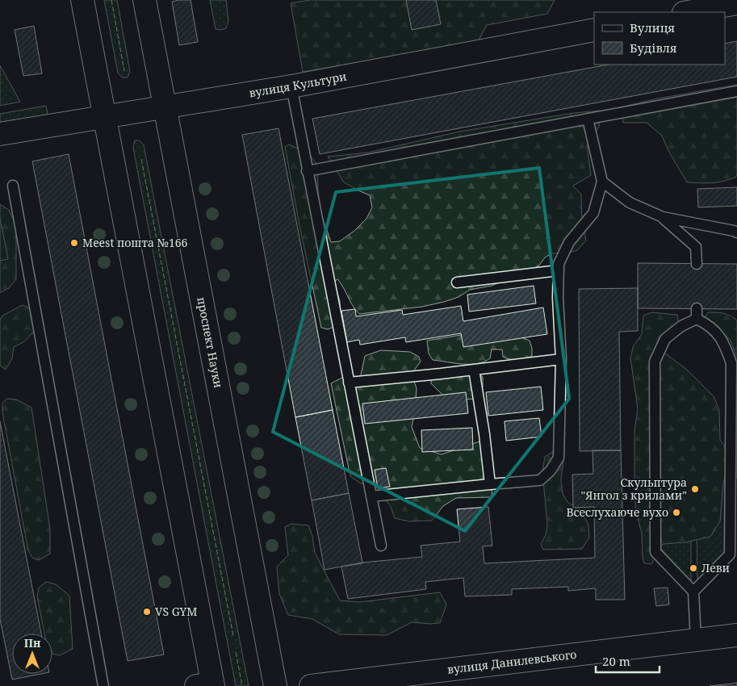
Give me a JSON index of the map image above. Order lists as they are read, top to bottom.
{
  "streets": {
    "main road": ["вулиця Культури", "проспект Науки", "вулиця Данилевського"]
  },
  "crossings": [
    ["вулиця Культури", "проспект Науки"]
  ],
  "places": [
    "Meest пошта №166",
    "Скульптура \"Янгол з крилами\"",
    "Всеслухаюче вухо",
    "Леви",
    "VS GYM"
  ],
  "legend": ["Вулиця", "Будівля"],
  "scale_bar": "20 m",
  "north": "top"
}
